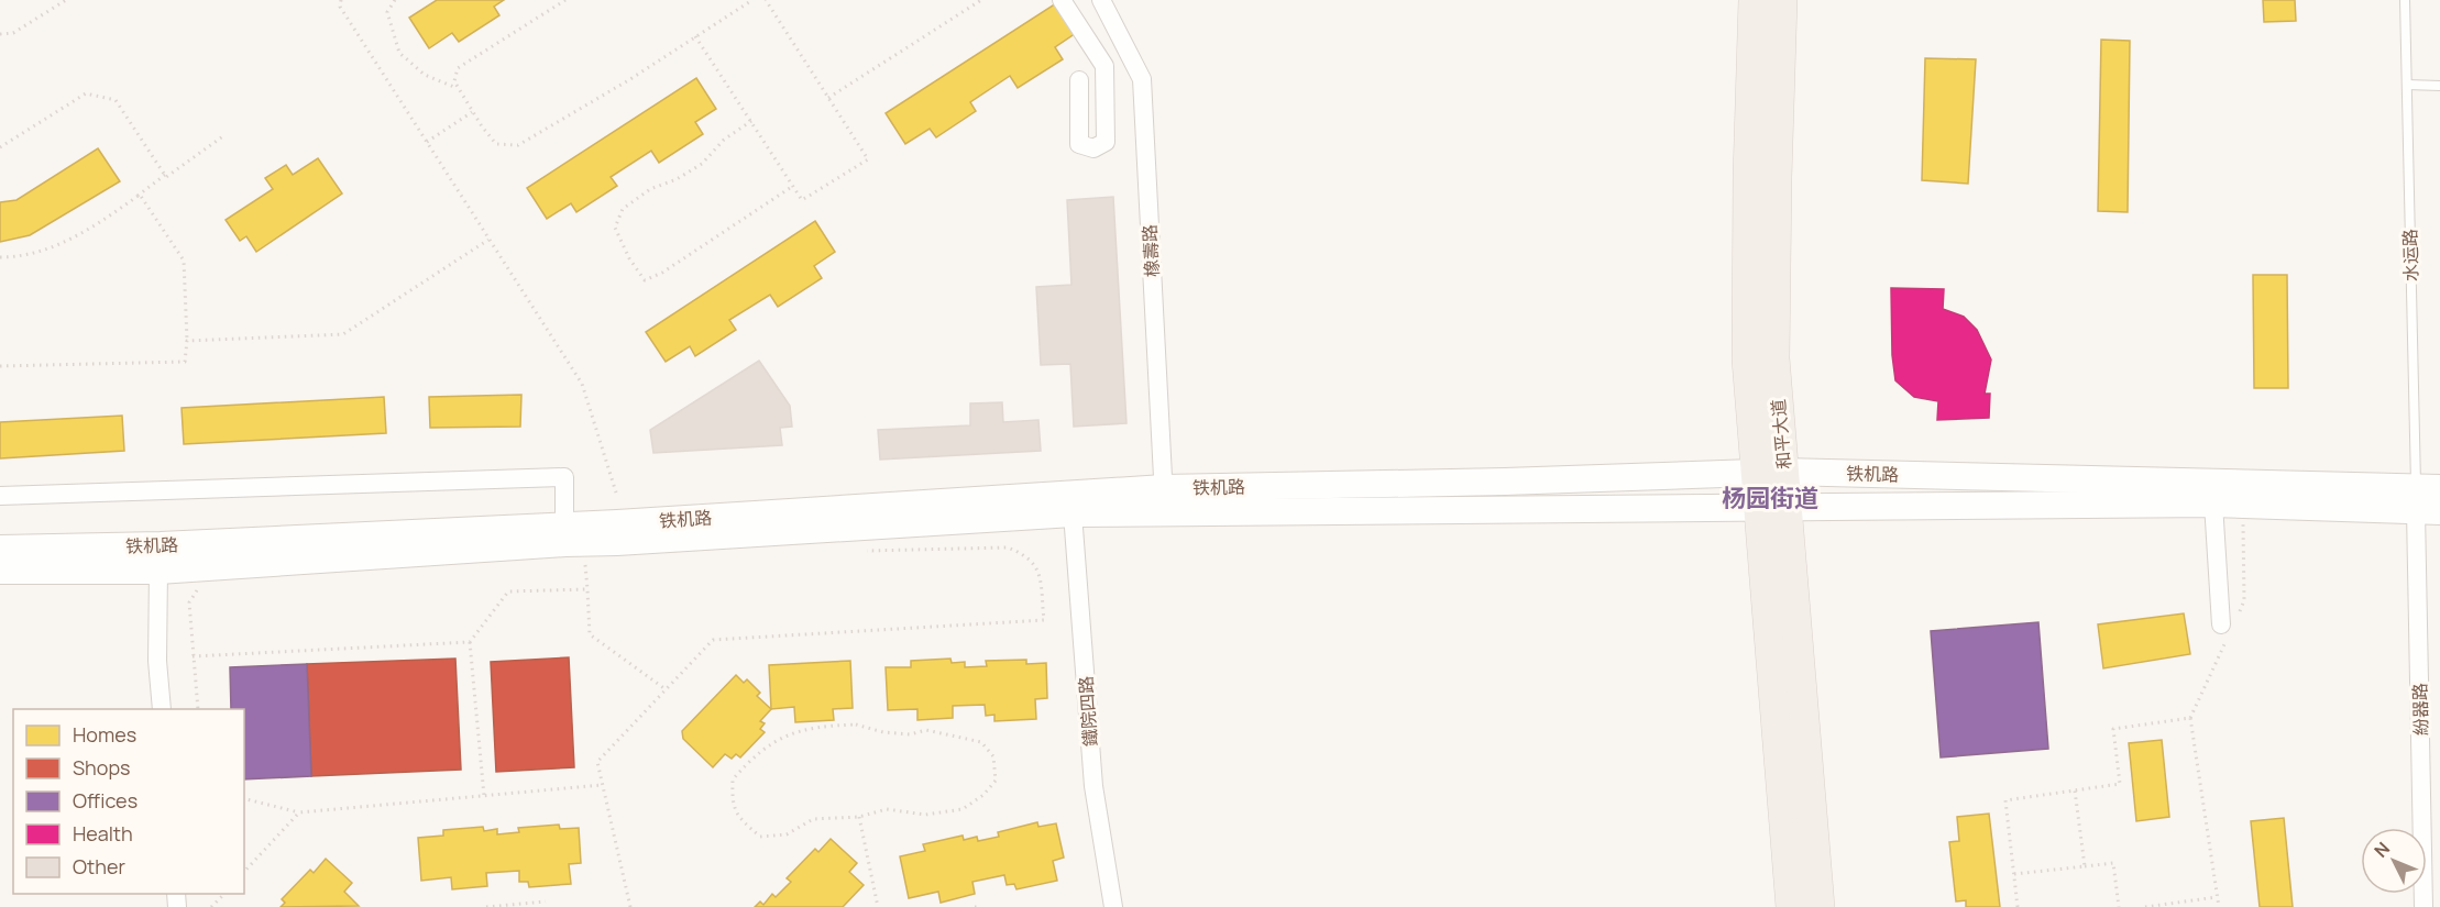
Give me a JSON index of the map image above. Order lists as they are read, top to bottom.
{
  "streets": {
    "main road": ["和平大道", "铁机路"],
    "street": ["橡壽路", "紛器路", "鐵院四路"],
    "lane": ["水运路"]
  },
  "crossings": [
    ["橡壽路", "铁机路"],
    ["水运路", "铁机路"],
    ["水运路", "紛器路"],
    ["和平大道", "铁机路"],
    ["铁机路", "紛器路"],
    ["铁机路", "鐵院四路"]
  ],
  "districts": ["杨园街道"],
  "legend": [
    "Homes",
    "Shops",
    "Offices",
    "Health",
    "Other"
  ],
  "north": "top left"
}
